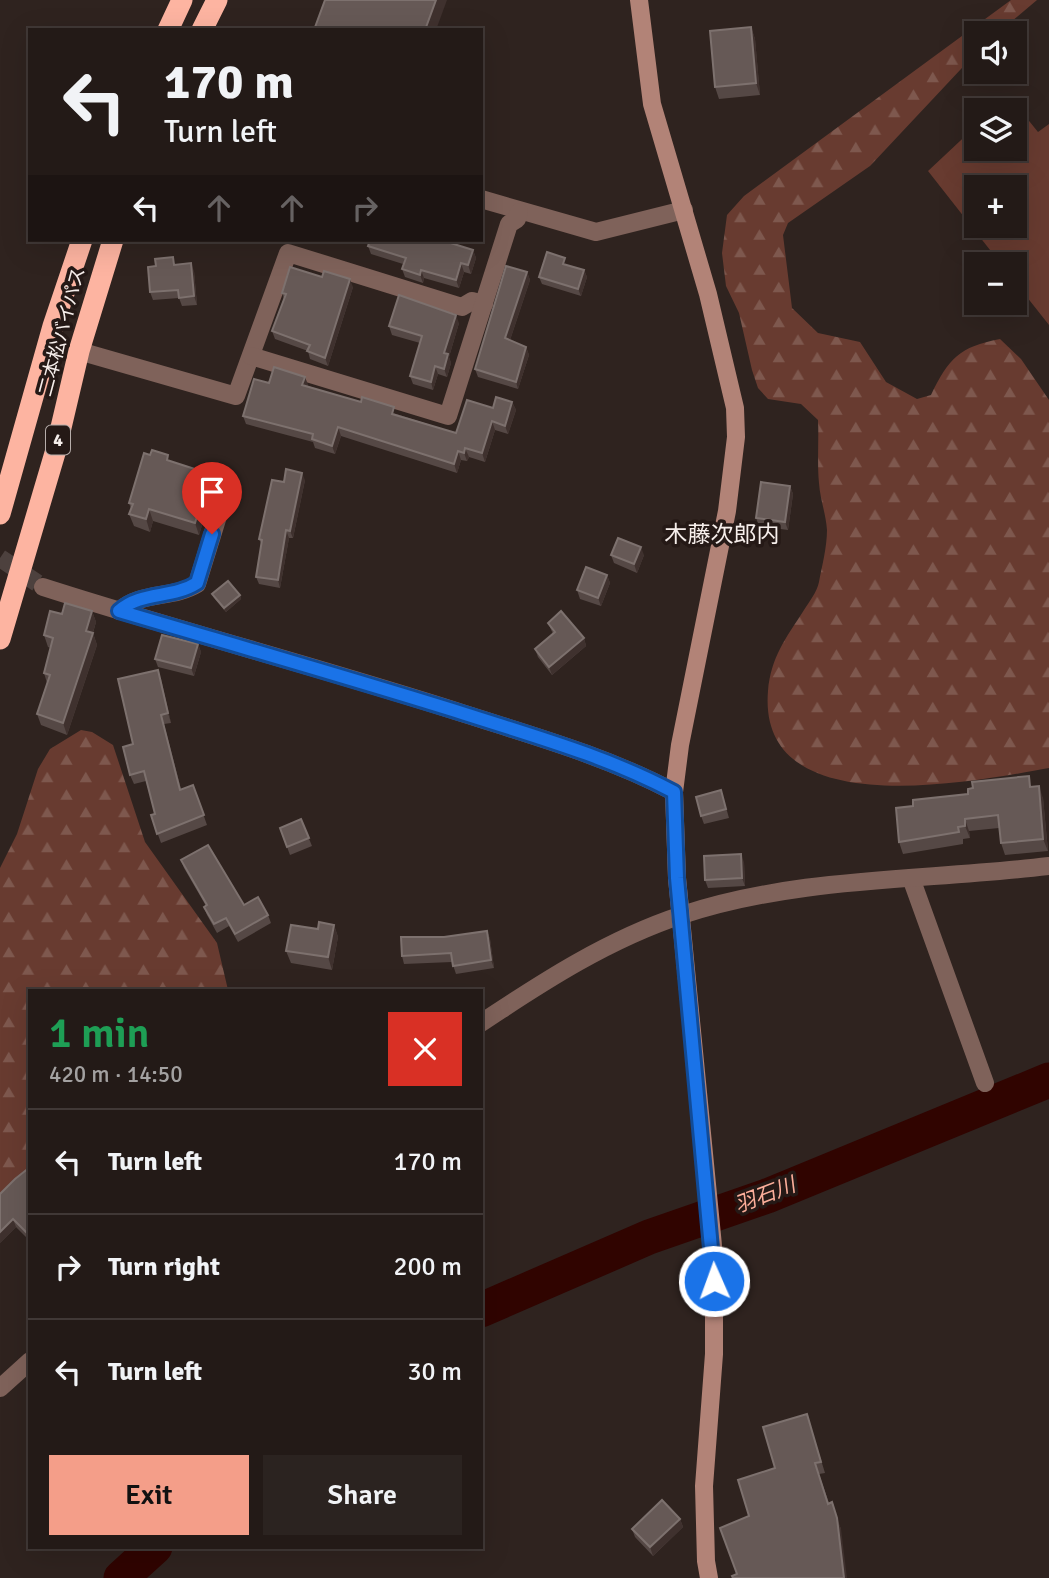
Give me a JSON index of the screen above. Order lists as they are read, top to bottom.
{
  "streets": {
    "highway": ["二本松バイパス", "4"]
  },
  "districts": ["木藤次郎内"],
  "water": ["羽石川"],
  "page": {
    "map_buttons": ["+", "−"],
    "turn": ["170 m", "Turn left"],
    "heading": ["1 min", "420 m · 14:50"],
    "list": [
      {
        "name": "Turn left",
        "value": "170 m"
      },
      {
        "name": "Turn right",
        "value": "200 m"
      },
      {
        "name": "Turn left",
        "value": "30 m"
      }
    ],
    "buttons": ["Exit", "Share"]
  }
}
